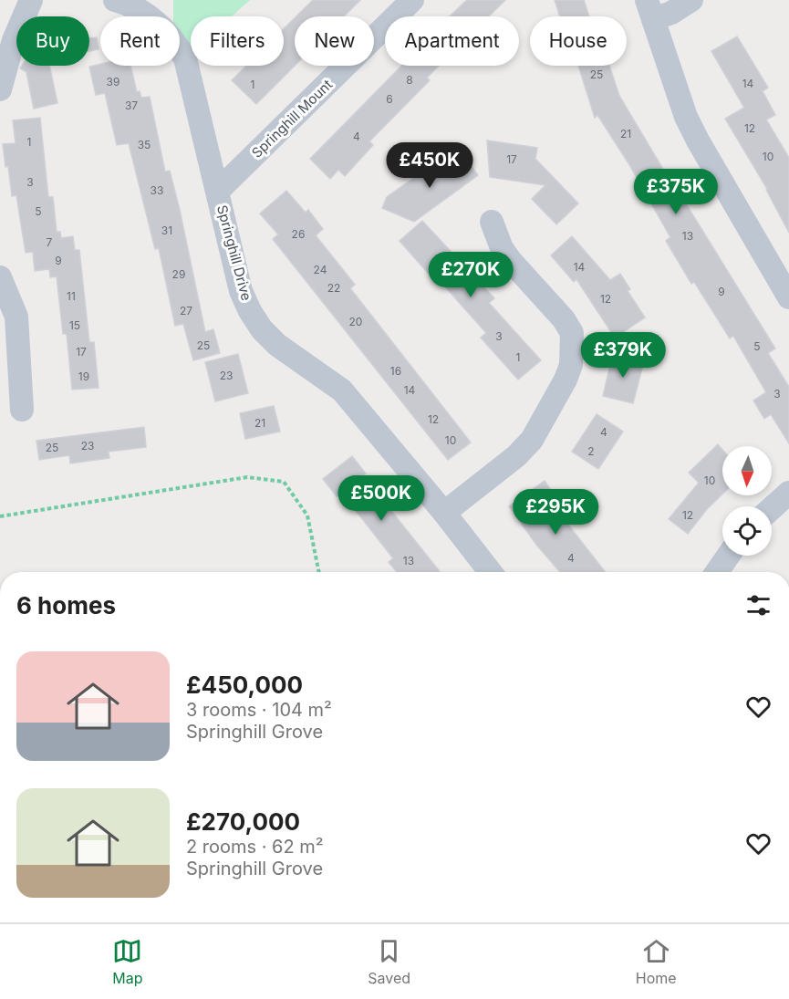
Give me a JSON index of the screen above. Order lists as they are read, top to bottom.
{
  "streets": {
    "street": ["Springhill Mount", "Springhill Drive"]
  },
  "crossings": [
    ["Springhill Mount", "Springhill Drive"]
  ],
  "house_numbers": [
    "25",
    "8",
    "39",
    "14",
    "1",
    "6",
    "37",
    "12",
    "21",
    "4",
    "1",
    "35",
    "10",
    "17",
    "3",
    "33",
    "5",
    "31",
    "26",
    "13",
    "7",
    "9",
    "14",
    "24",
    "29",
    "22",
    "9",
    "11",
    "12",
    "27",
    "20",
    "15",
    "3",
    "25",
    "5",
    "17",
    "1",
    "16",
    "23",
    "19",
    "14",
    "3",
    "12",
    "21",
    "4",
    "10",
    "23",
    "25",
    "2",
    "10",
    "12",
    "4",
    "13"
  ],
  "north": "bottom",
  "page": {
    "chip": [
      "Buy",
      "Rent",
      "Filters",
      "New",
      "Apartment",
      "House"
    ],
    "price": [
      "£450K",
      "£375K",
      "£270K",
      "£379K",
      "£500K",
      "£295K"
    ],
    "heading": "6 homes",
    "list": [
      {
        "name": "£450,000",
        "note": "3 rooms · 104 m² · Springhill Grove"
      },
      {
        "name": "£270,000",
        "note": "2 rooms · 62 m² · Springhill Grove"
      }
    ],
    "tabs": ["Map", "Saved", "Home"]
  }
}
